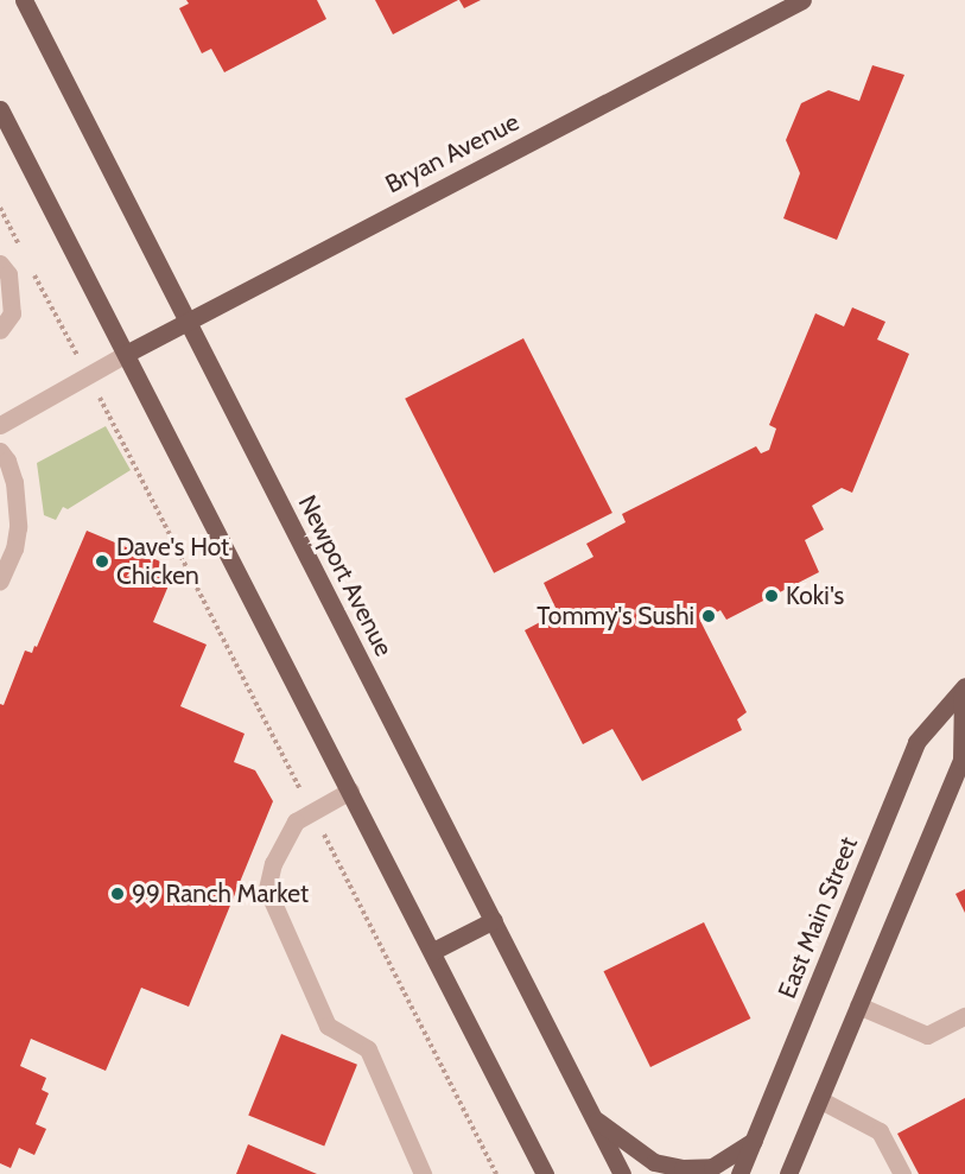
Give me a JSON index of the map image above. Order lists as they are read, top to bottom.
{
  "streets": {
    "main road": ["Bryan Avenue", "Newport Avenue", "East Main Street"]
  },
  "crossings": [
    ["Bryan Avenue", "Newport Avenue"]
  ],
  "places": [
    "Dave's Hot Chicken",
    "Koki's",
    "Tommy's Sushi",
    "99 Ranch Market"
  ]
}
